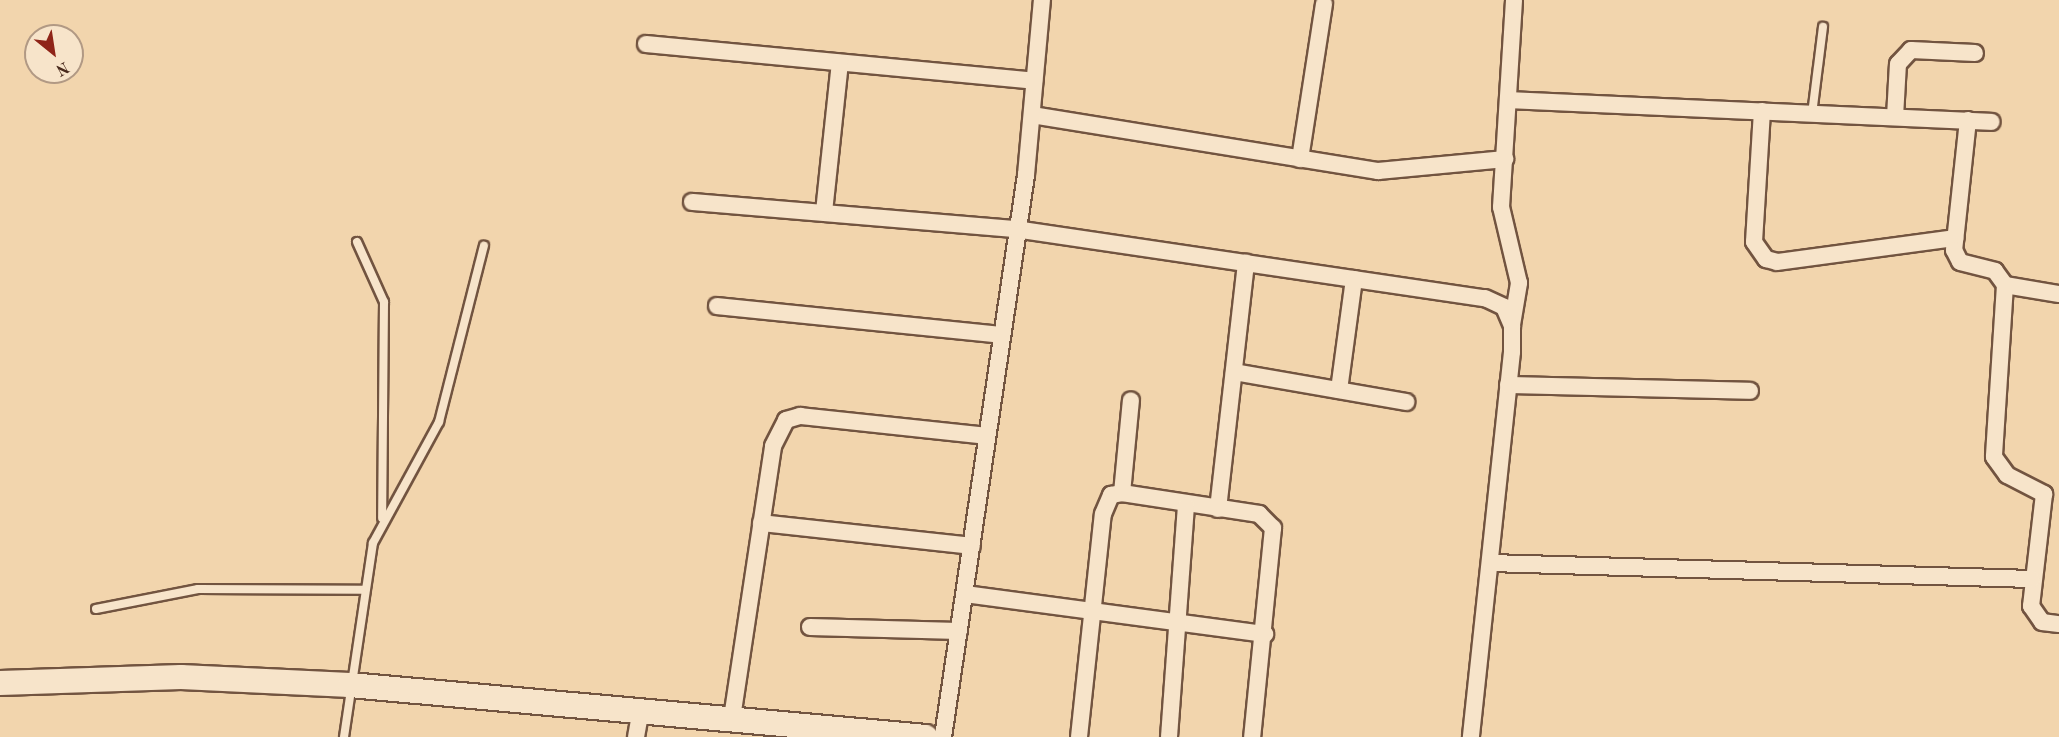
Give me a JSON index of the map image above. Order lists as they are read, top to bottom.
{
  "north": "bottom right"
}
